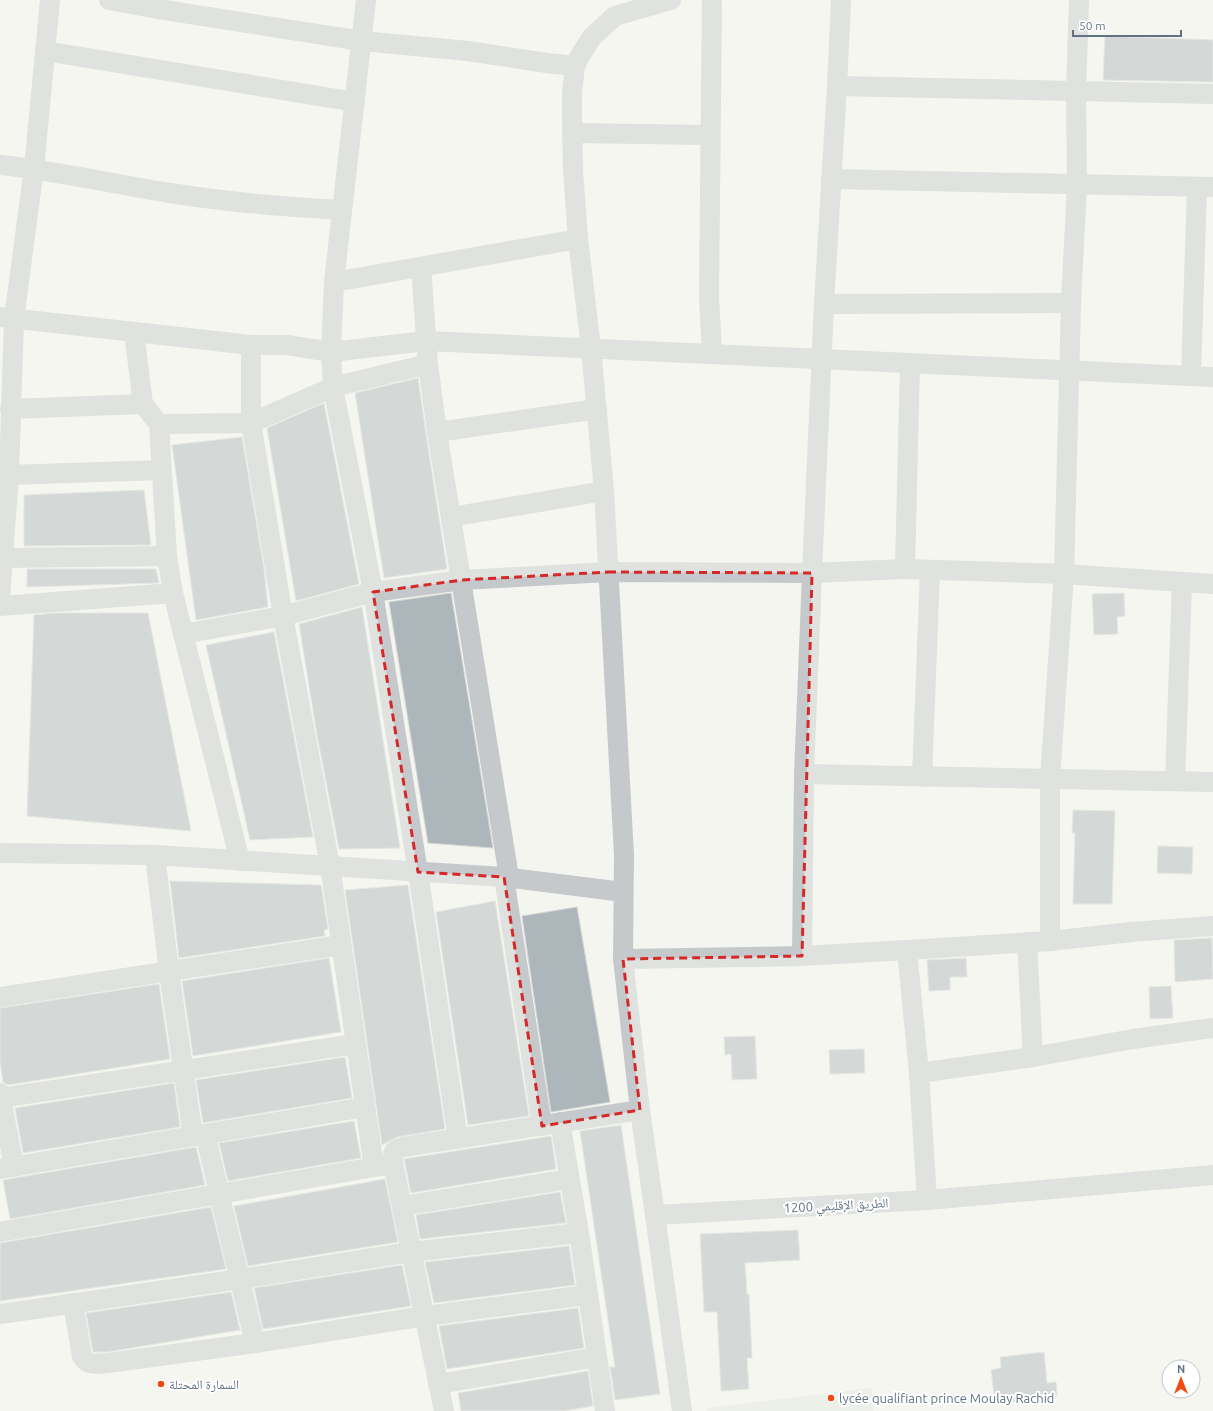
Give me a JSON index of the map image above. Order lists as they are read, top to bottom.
{
  "streets": {
    "street": ["الطريق الإقليمي 1200"]
  },
  "places": ["السمارة المحتلة", "lycée qualifiant prince Moulay Rachid"],
  "scale_bar": "50 m",
  "north": "top"
}
